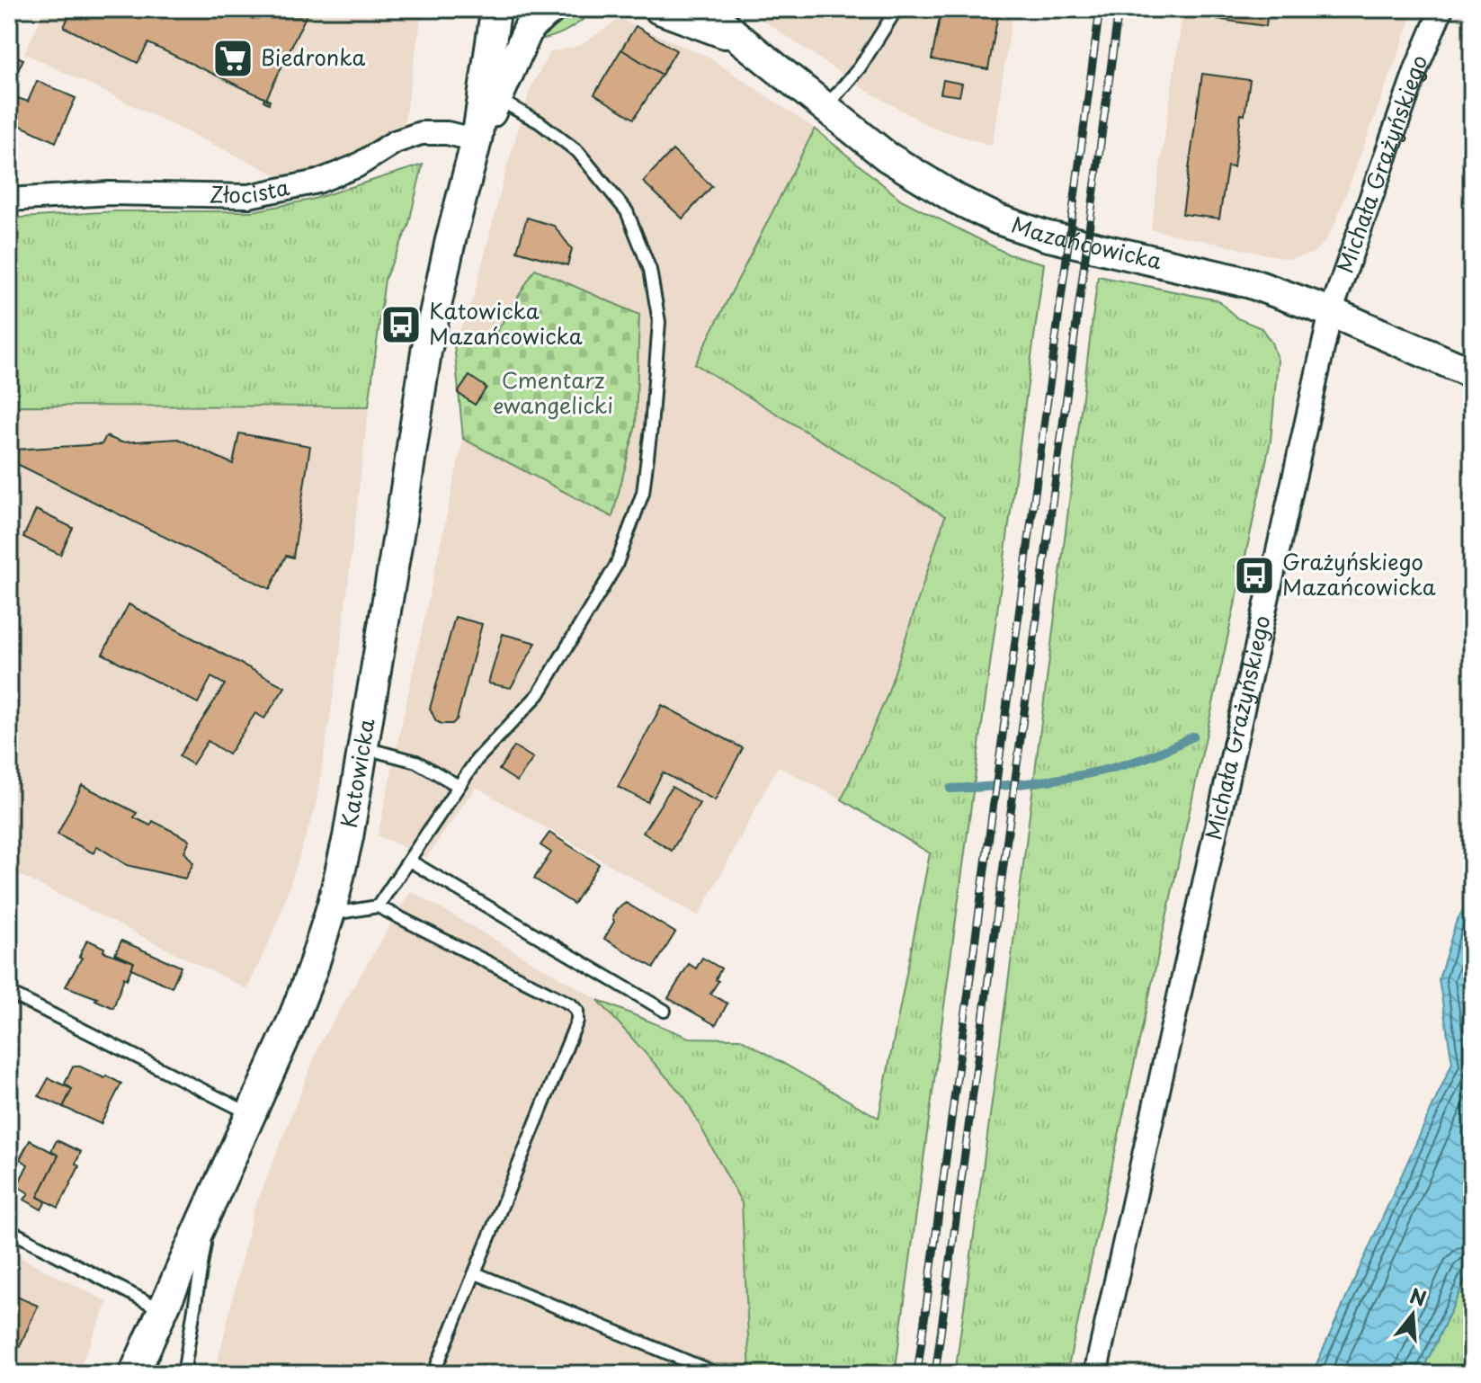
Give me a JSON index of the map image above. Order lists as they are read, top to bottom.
{
  "streets": {
    "street": [
      "Michała Grażyńskiego",
      "Złocista",
      "Mazańcowicka",
      "Katowicka"
    ]
  },
  "crossings": [
    ["Michała Grażyńskiego", "Mazańcowicka"],
    ["Złocista", "Katowicka"]
  ],
  "parks": ["Cmentarz ewangelicki"],
  "places": {
    "supermarket": ["Biedronka"],
    "bus stop": ["Katowicka Mazańcowicka", "Grażyńskiego Mazańcowicka"]
  },
  "north": "top"
}
